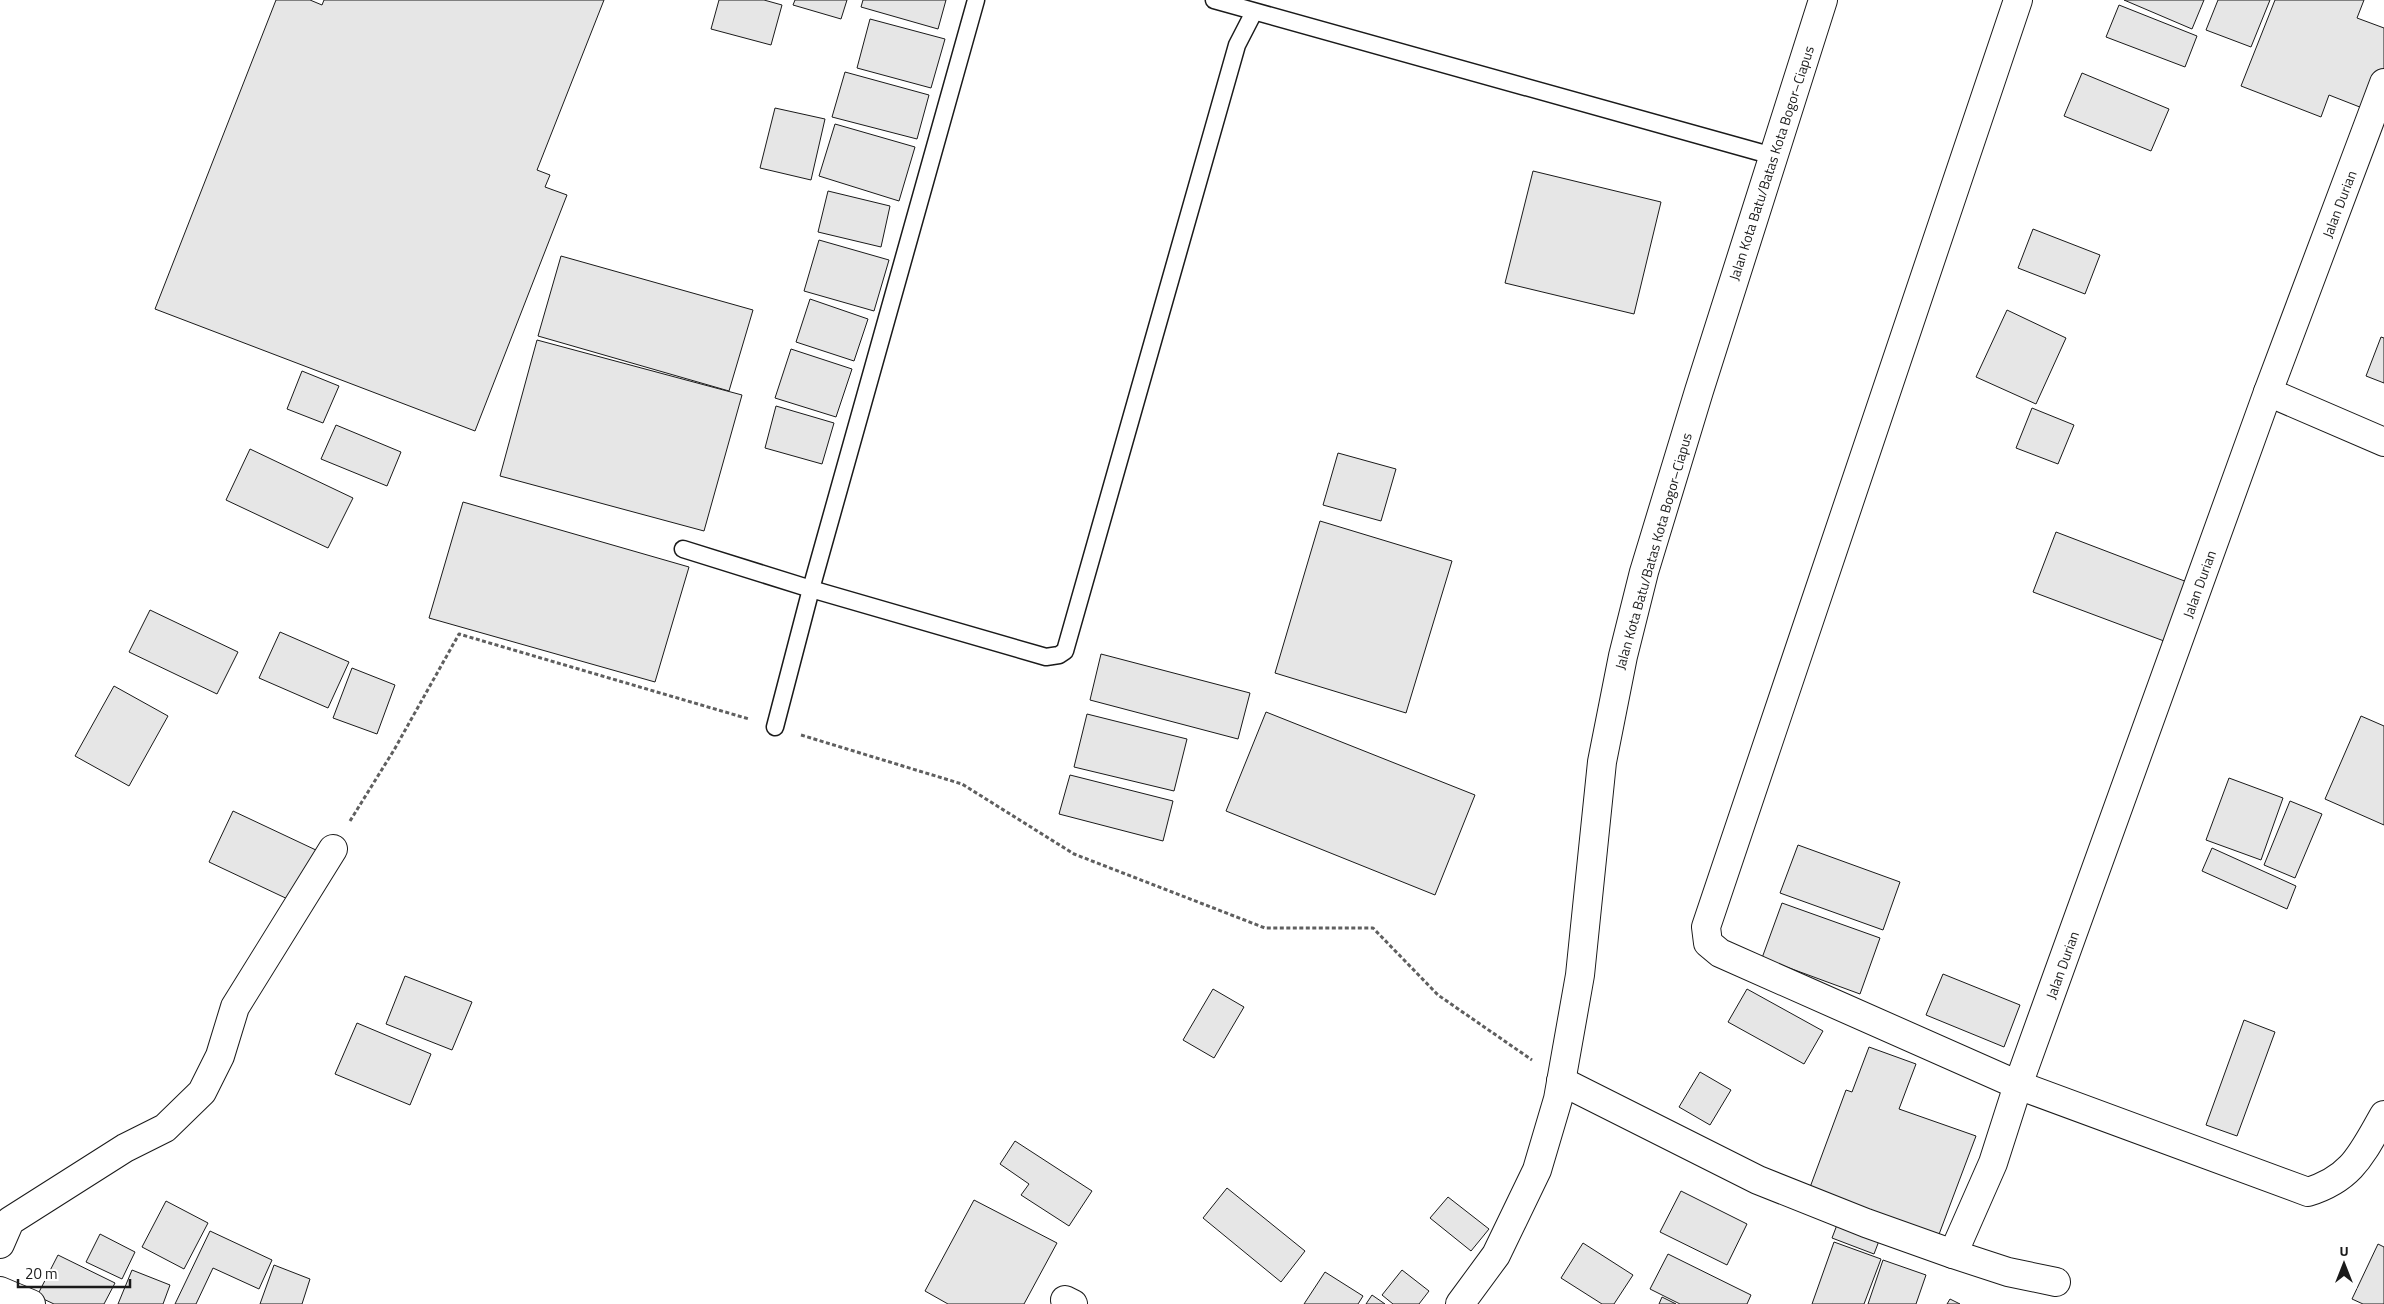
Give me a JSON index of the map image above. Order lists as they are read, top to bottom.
{
  "streets": {
    "street": ["Jalan Kota Batu/Batas Kota Bogor–Ciapus", "Jalan Durian"]
  },
  "scale_bar": "20 m",
  "north": "top"
}
